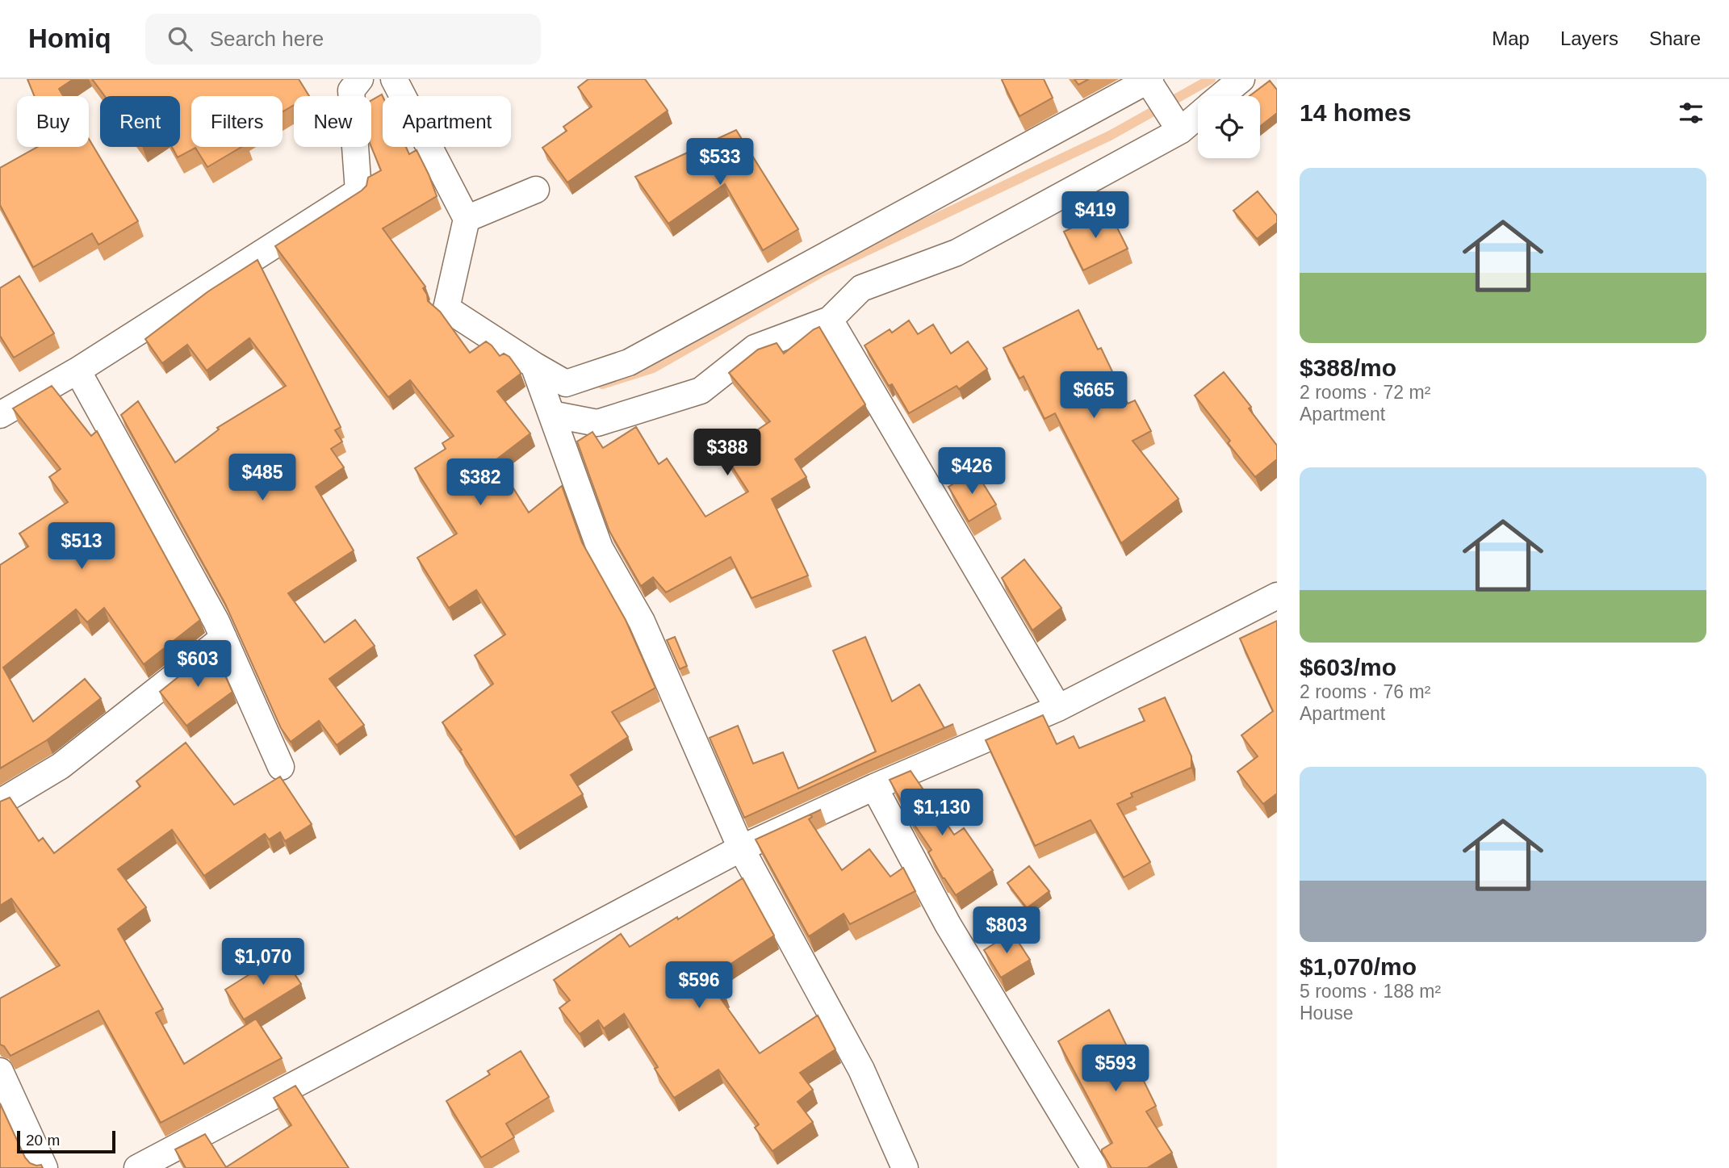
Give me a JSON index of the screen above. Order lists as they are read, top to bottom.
{
  "scale_bar": "20 m",
  "page": {
    "header": "Homiq",
    "search": "Search here",
    "nav": ["Map", "Layers", "Share"],
    "heading": "14 homes",
    "chip": [
      "Buy",
      "Rent",
      "Filters",
      "New",
      "Apartment"
    ],
    "price": [
      "$533",
      "$419",
      "$665",
      "$388",
      "$426",
      "$485",
      "$382",
      "$513",
      "$603",
      "$1,130",
      "$803",
      "$1,070",
      "$596",
      "$593"
    ],
    "list": [
      {
        "name": "$388/mo",
        "note": "2 rooms · 72 m² · Apartment"
      },
      {
        "name": "$603/mo",
        "note": "2 rooms · 76 m² · Apartment"
      },
      {
        "name": "$1,070/mo",
        "note": "5 rooms · 188 m² · House"
      }
    ],
    "scale": "20 m"
  }
}
